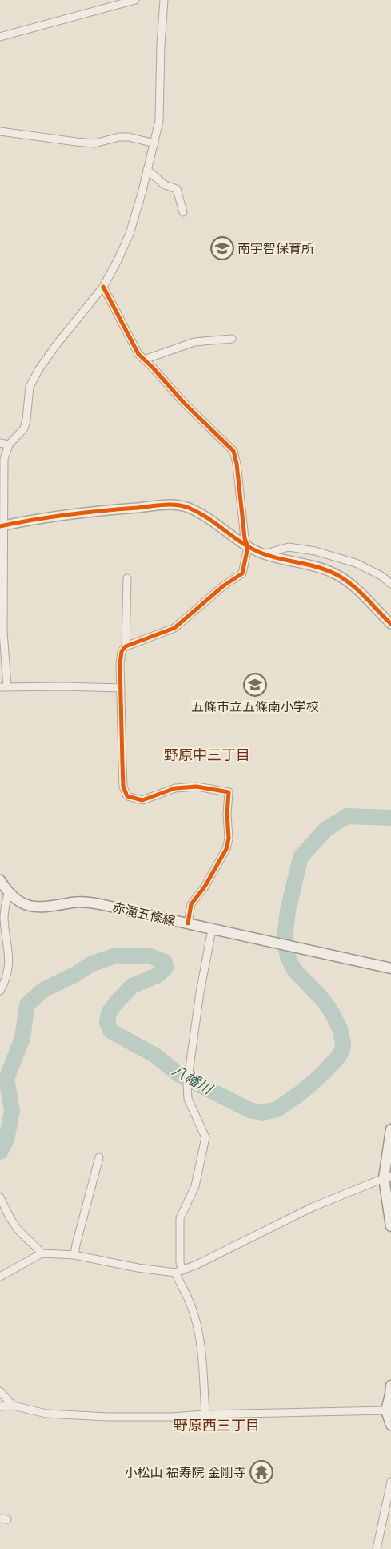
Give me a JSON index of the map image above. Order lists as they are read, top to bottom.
{
  "streets": {
    "main road": ["赤滝五條線"]
  },
  "districts": ["野原中三丁目", "野原西三丁目"],
  "water": ["八幡川"],
  "places": {
    "school or university": ["南宇智保育所", "五條市立五條南小学校"],
    "temple": ["小松山 福寿院 金剛寺"]
  }
}
